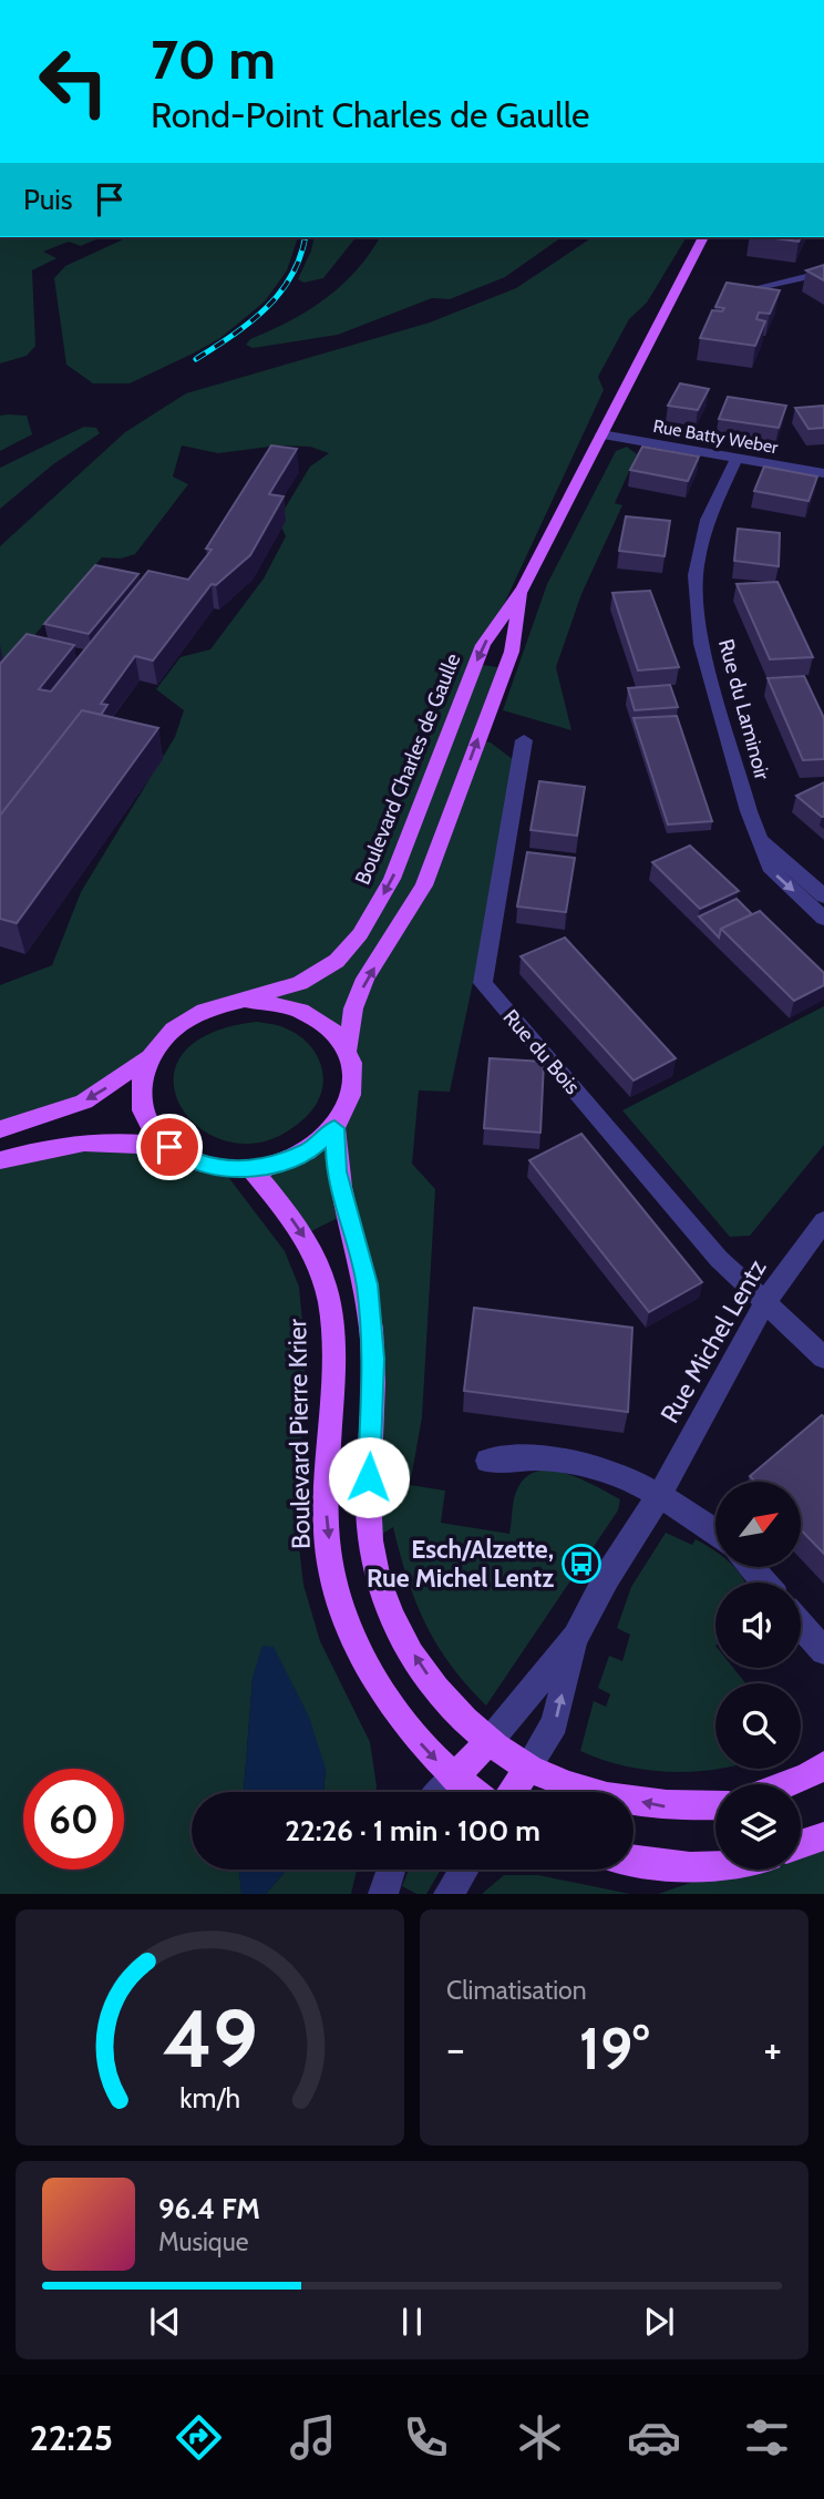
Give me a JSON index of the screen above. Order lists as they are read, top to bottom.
{
  "streets": {
    "main road": ["Boulevard Charles de Gaulle", "Boulevard Pierre Krier"],
    "street": [
      "Rue Batty Weber",
      "Rue du Laminoir",
      "Rue du Bois",
      "Rue Michel Lentz"
    ]
  },
  "crossings": [
    ["Rue Batty Weber", "Rue du Laminoir"],
    ["Rue Batty Weber", "Boulevard Charles de Gaulle"],
    ["Boulevard Charles de Gaulle", "Boulevard Pierre Krier"],
    ["Rue du Bois", "Rue Michel Lentz"]
  ],
  "places": {
    "bus stop": ["Esch/Alzette, Rue Michel Lentz"]
  },
  "north": "top right",
  "page": {
    "turn": ["70 m", "Rond-Point Charles de Gaulle"],
    "then": "Puis",
    "limit": "60",
    "trip": "22:26 · 1 min · 100 m",
    "tile": "Climatisation",
    "heat": ["−", "19°", "+"],
    "song": ["96.4 FM", "Musique"],
    "tabs": "22:25",
    "gauge": ["49", "km/h"]
  }
}
